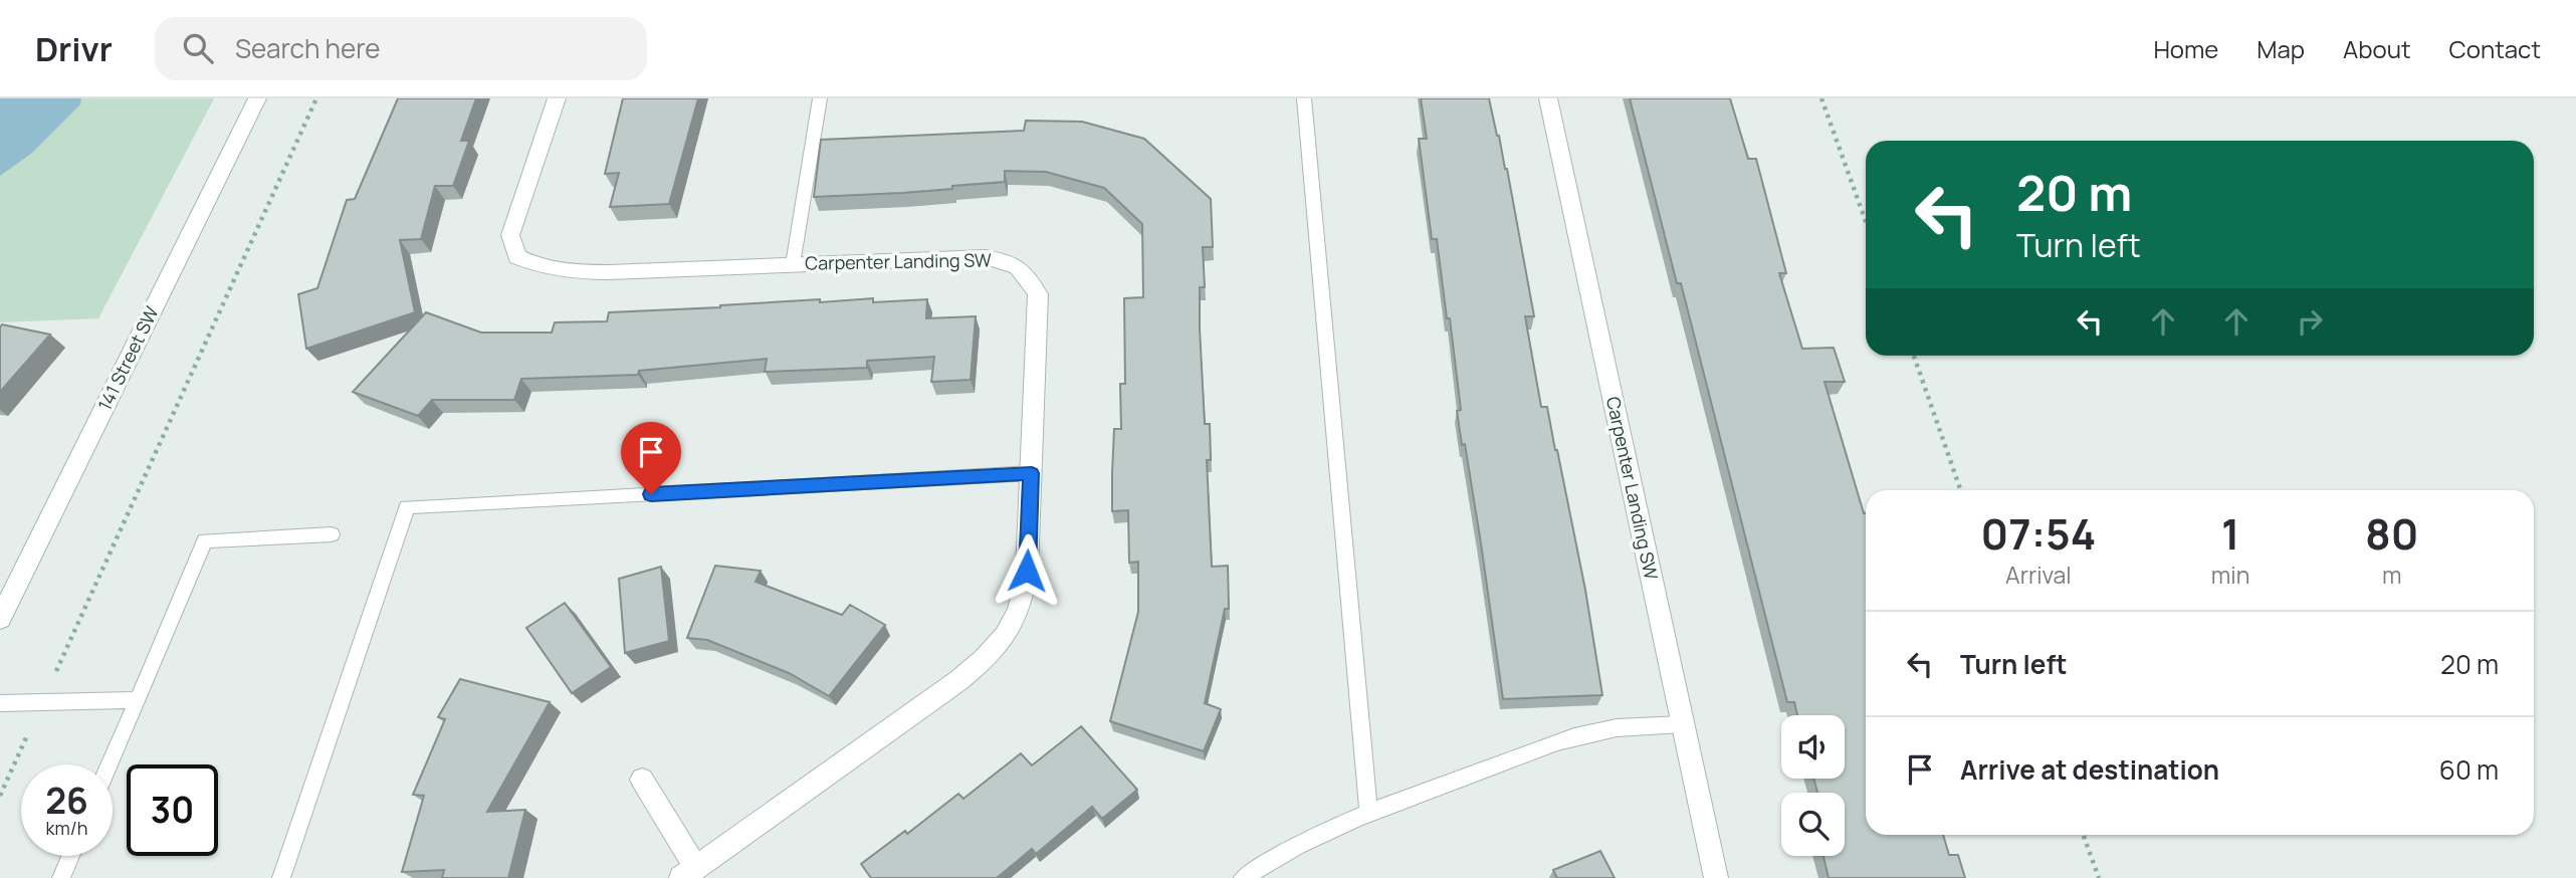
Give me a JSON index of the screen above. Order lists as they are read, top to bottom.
{
  "streets": {
    "street": ["Carpenter Landing SW", "141 Street SW"]
  },
  "page": {
    "header": "Drivr",
    "search": "Search here",
    "nav": [
      "Home",
      "Map",
      "About",
      "Contact"
    ],
    "turn": ["20 m", "Turn left"],
    "eta": [
      "07:54",
      "Arrival",
      "1",
      "min",
      "80",
      "m"
    ],
    "list": [
      {
        "name": "Turn left",
        "value": "20 m"
      },
      {
        "name": "Arrive at destination",
        "value": "60 m"
      }
    ],
    "speed": "26 km/h",
    "limit": "30"
  }
}
